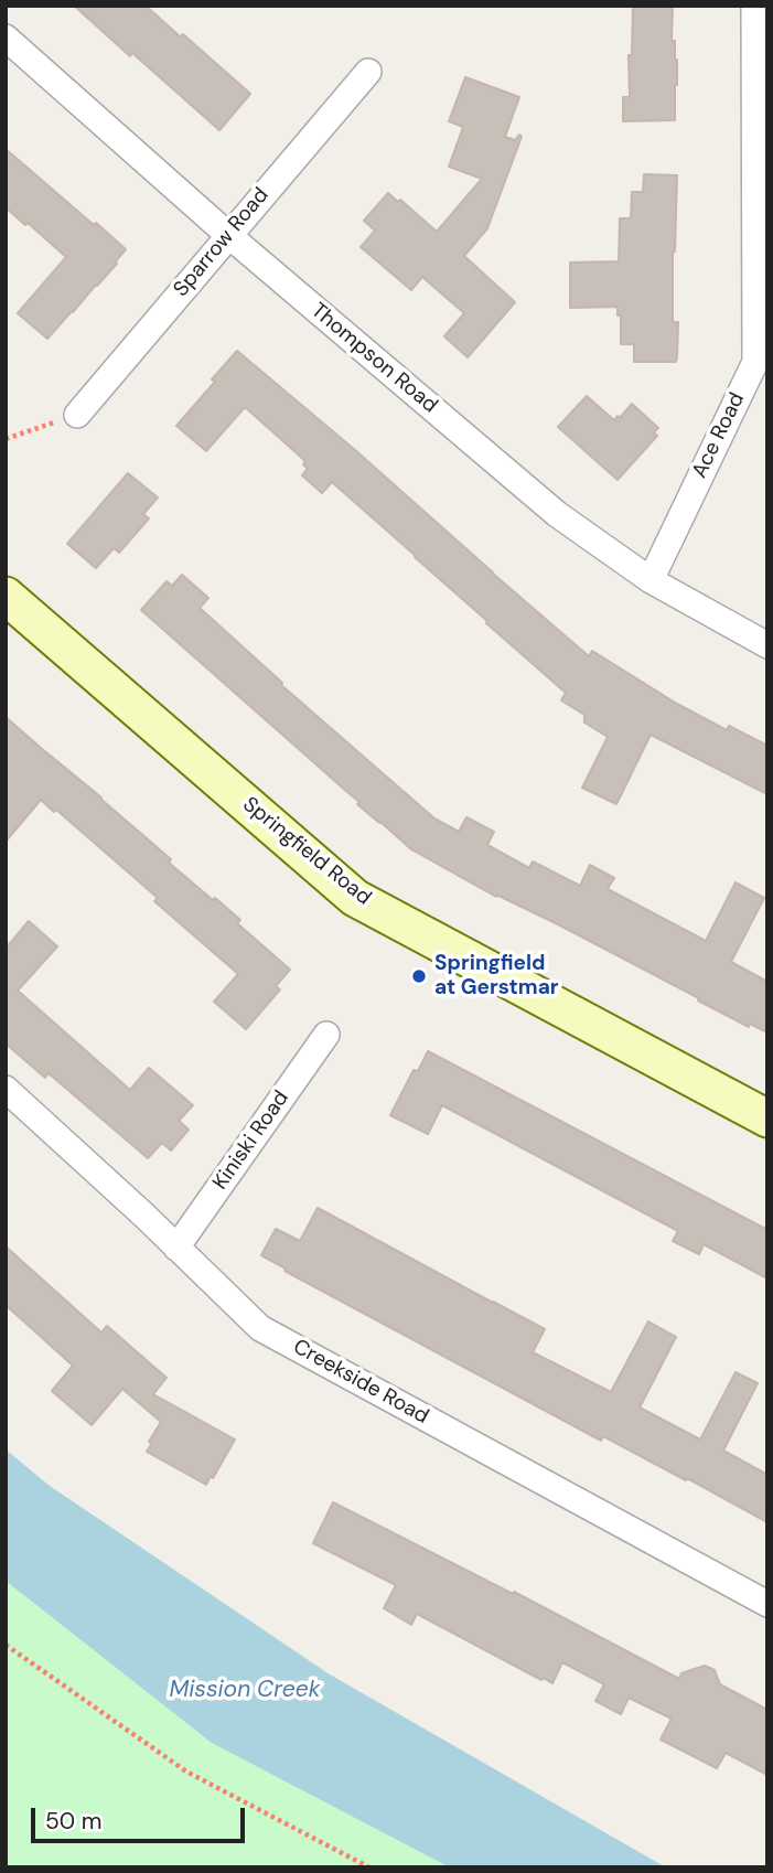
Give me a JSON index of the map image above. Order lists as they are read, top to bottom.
{
  "streets": {
    "main road": ["Springfield Road"],
    "street": [
      "Sparrow Road",
      "Thompson Road",
      "Ace Road",
      "Kiniski Road",
      "Creekside Road"
    ]
  },
  "crossings": [
    ["Sparrow Road", "Thompson Road"],
    ["Thompson Road", "Ace Road"],
    ["Kiniski Road", "Creekside Road"]
  ],
  "water": ["Mission Creek"],
  "places": ["Springfield at Gerstmar"],
  "scale_bar": "50 m"
}
